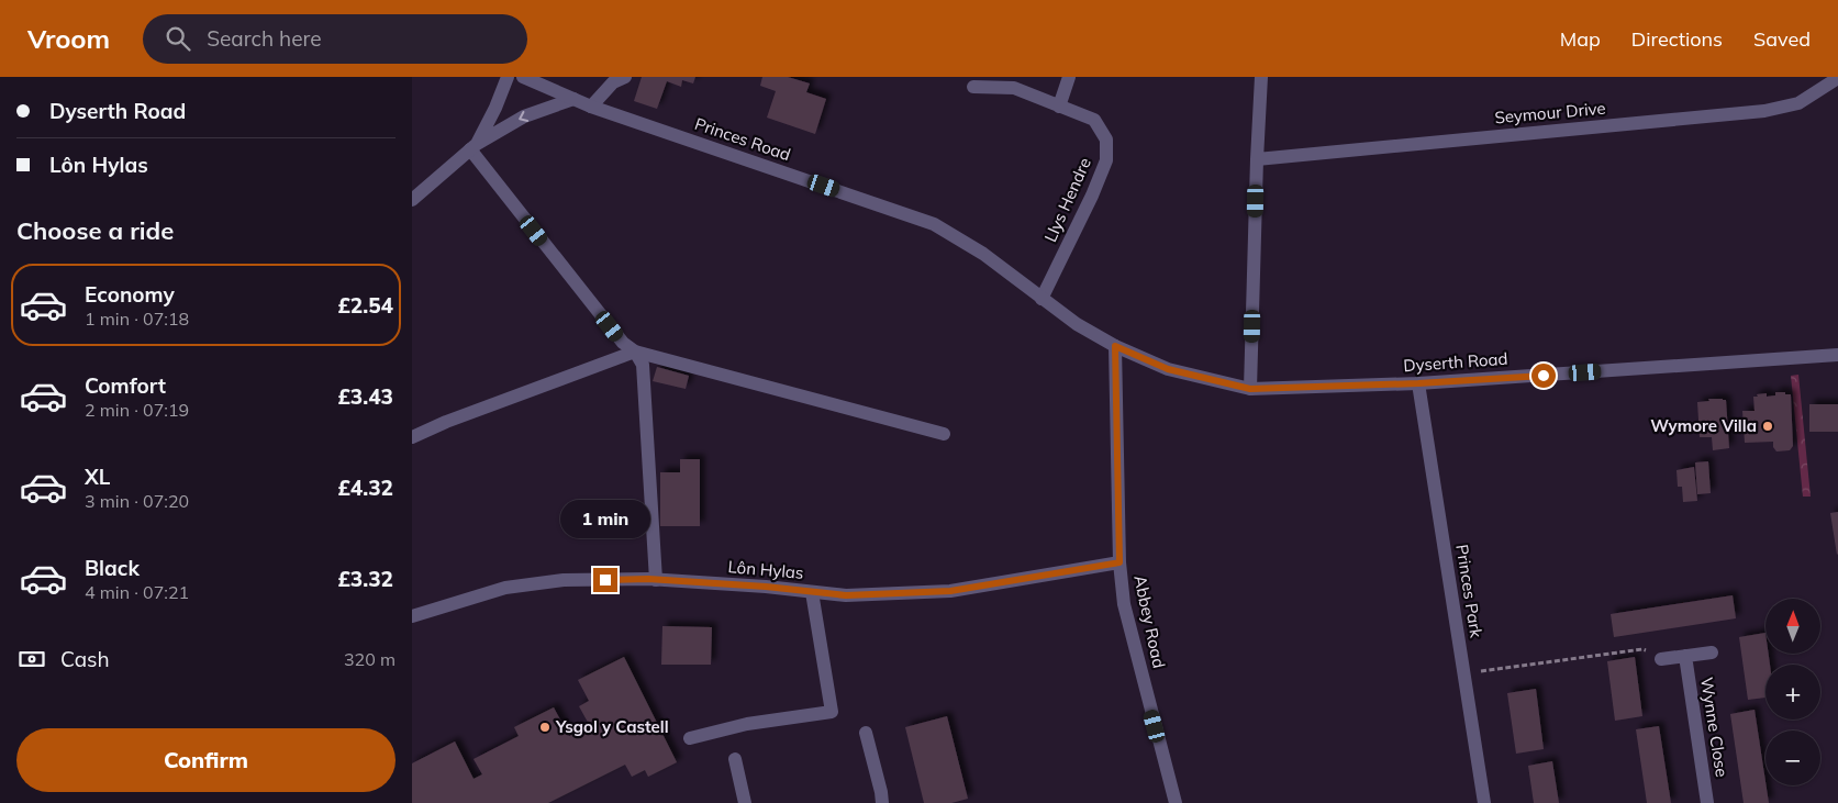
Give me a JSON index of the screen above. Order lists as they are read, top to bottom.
{
  "streets": {
    "street": [
      "Seymour Drive",
      "Princes Road",
      "Llys Hendre",
      "Dyserth Road",
      "Lôn Hylas",
      "Princes Park",
      "Abbey Road",
      "Wynne Close"
    ]
  },
  "crossings": [
    ["Princes Road", "Llys Hendre"],
    ["Princes Road", "Dyserth Road"],
    ["Princes Road", "Abbey Road"],
    ["Dyserth Road", "Princes Park"],
    ["Dyserth Road", "Abbey Road"],
    ["Lôn Hylas", "Abbey Road"]
  ],
  "places": ["Wymore Villa", "Ysgol y Castell"],
  "north": "top",
  "page": {
    "header": "Vroom",
    "search": "Search here",
    "nav": ["Map", "Directions", "Saved"],
    "banner": ["Dyserth Road", "Lôn Hylas"],
    "heading": "Choose a ride",
    "list": [
      {
        "name": "Economy",
        "note": "1 min · 07:18",
        "value": "£2.54"
      },
      {
        "name": "Comfort",
        "note": "2 min · 07:19",
        "value": "£3.43"
      },
      {
        "name": "XL",
        "note": "3 min · 07:20",
        "value": "£4.32"
      },
      {
        "name": "Black",
        "note": "4 min · 07:21",
        "value": "£3.32"
      }
    ],
    "bubble": "1 min",
    "map_buttons": ["+", "−"],
    "pay": ["Cash", "320 m"],
    "buttons": "Confirm"
  }
}
